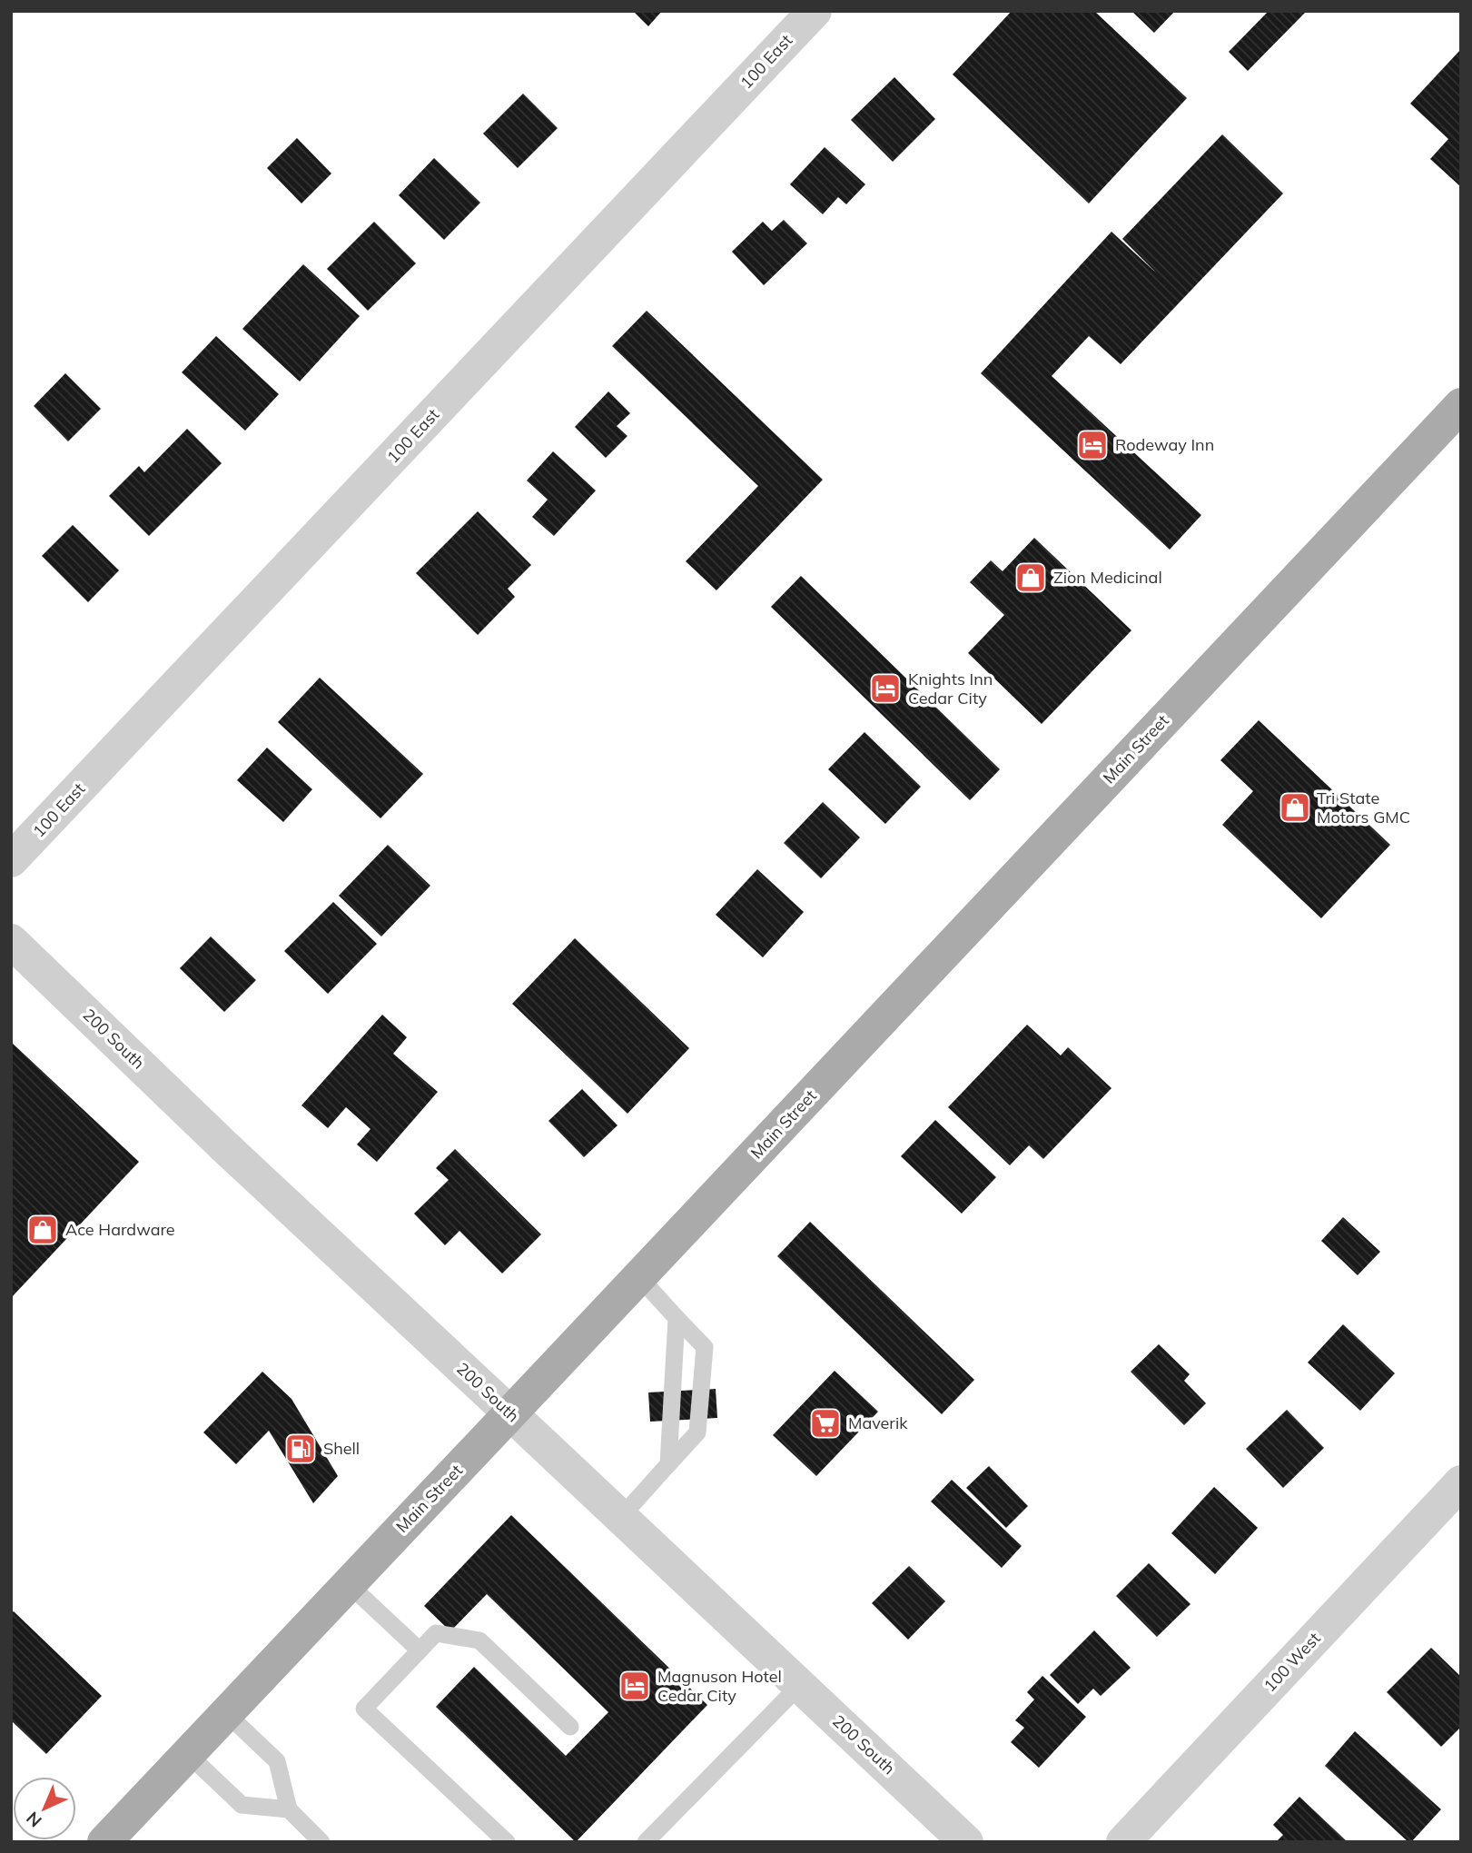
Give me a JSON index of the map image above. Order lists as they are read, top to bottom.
{
  "streets": {
    "main road": ["Main Street"],
    "street": ["100 East", "200 South", "100 West"]
  },
  "crossings": [
    ["Main Street", "200 South"]
  ],
  "places": {
    "hotel": ["Rodeway Inn", "Knights Inn Cedar City", "Magnuson Hotel Cedar City"],
    "shop": ["Zion Medicinal", "Tri State Motors GMC", "Ace Hardware"],
    "supermarket": ["Maverik"],
    "fuel station": ["Shell"]
  },
  "north": "bottom left"
}
